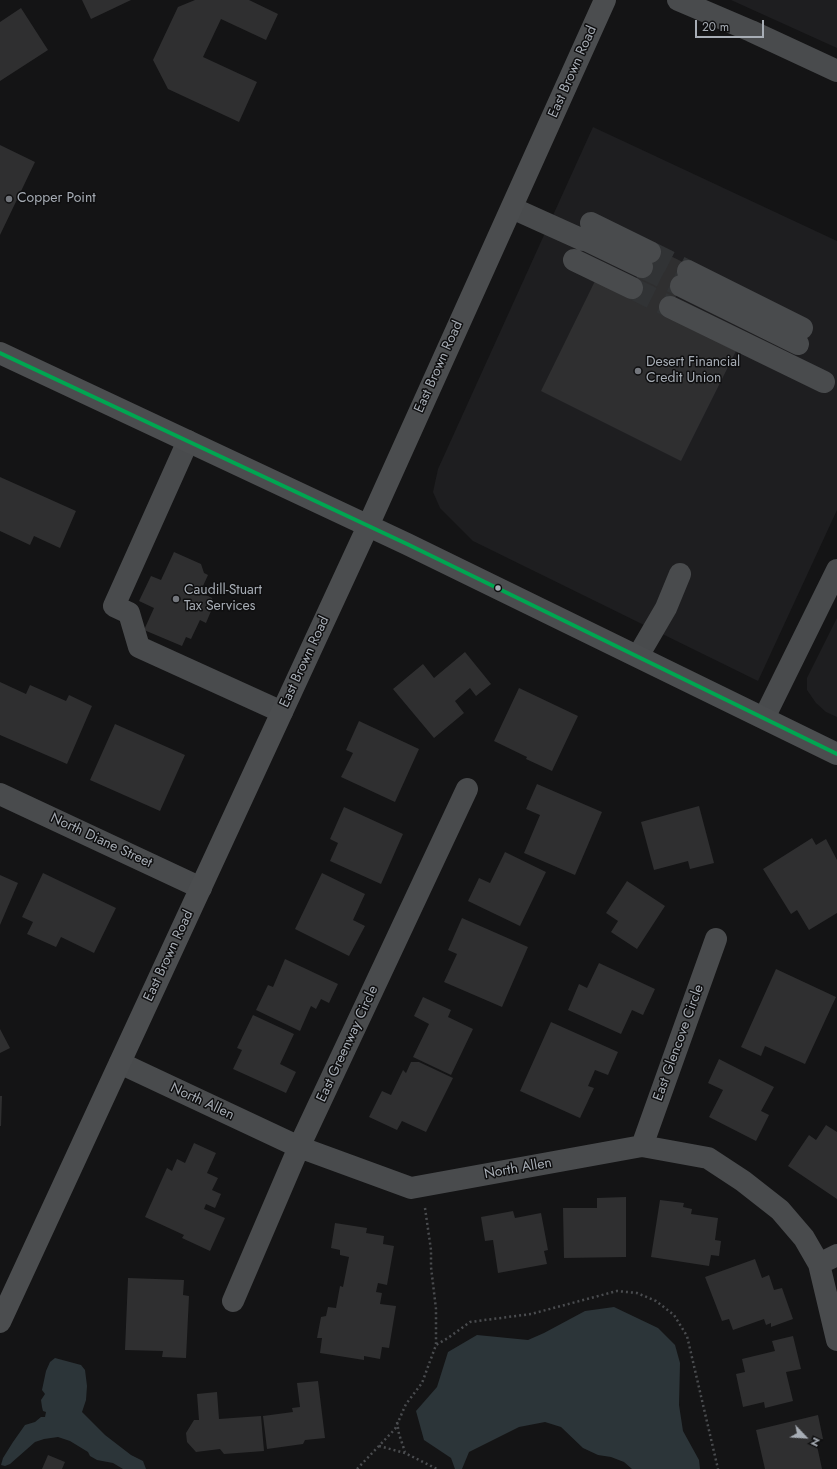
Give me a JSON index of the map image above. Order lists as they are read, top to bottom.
{
  "streets": {
    "main road": ["East Brown Road"],
    "street": [
      "North Diane Street",
      "East Glencove Circle",
      "East Greenway Circle",
      "North Allen"
    ]
  },
  "crossings": [
    ["East Brown Road", "North Diane Street"],
    ["East Brown Road", "North Allen"],
    ["East Glencove Circle", "North Allen"],
    ["East Greenway Circle", "North Allen"]
  ],
  "places": ["Copper Point", "Desert Financial Credit Union", "Caudill-Stuart Tax Services"],
  "scale_bar": "20 m",
  "north": "bottom right"
}
